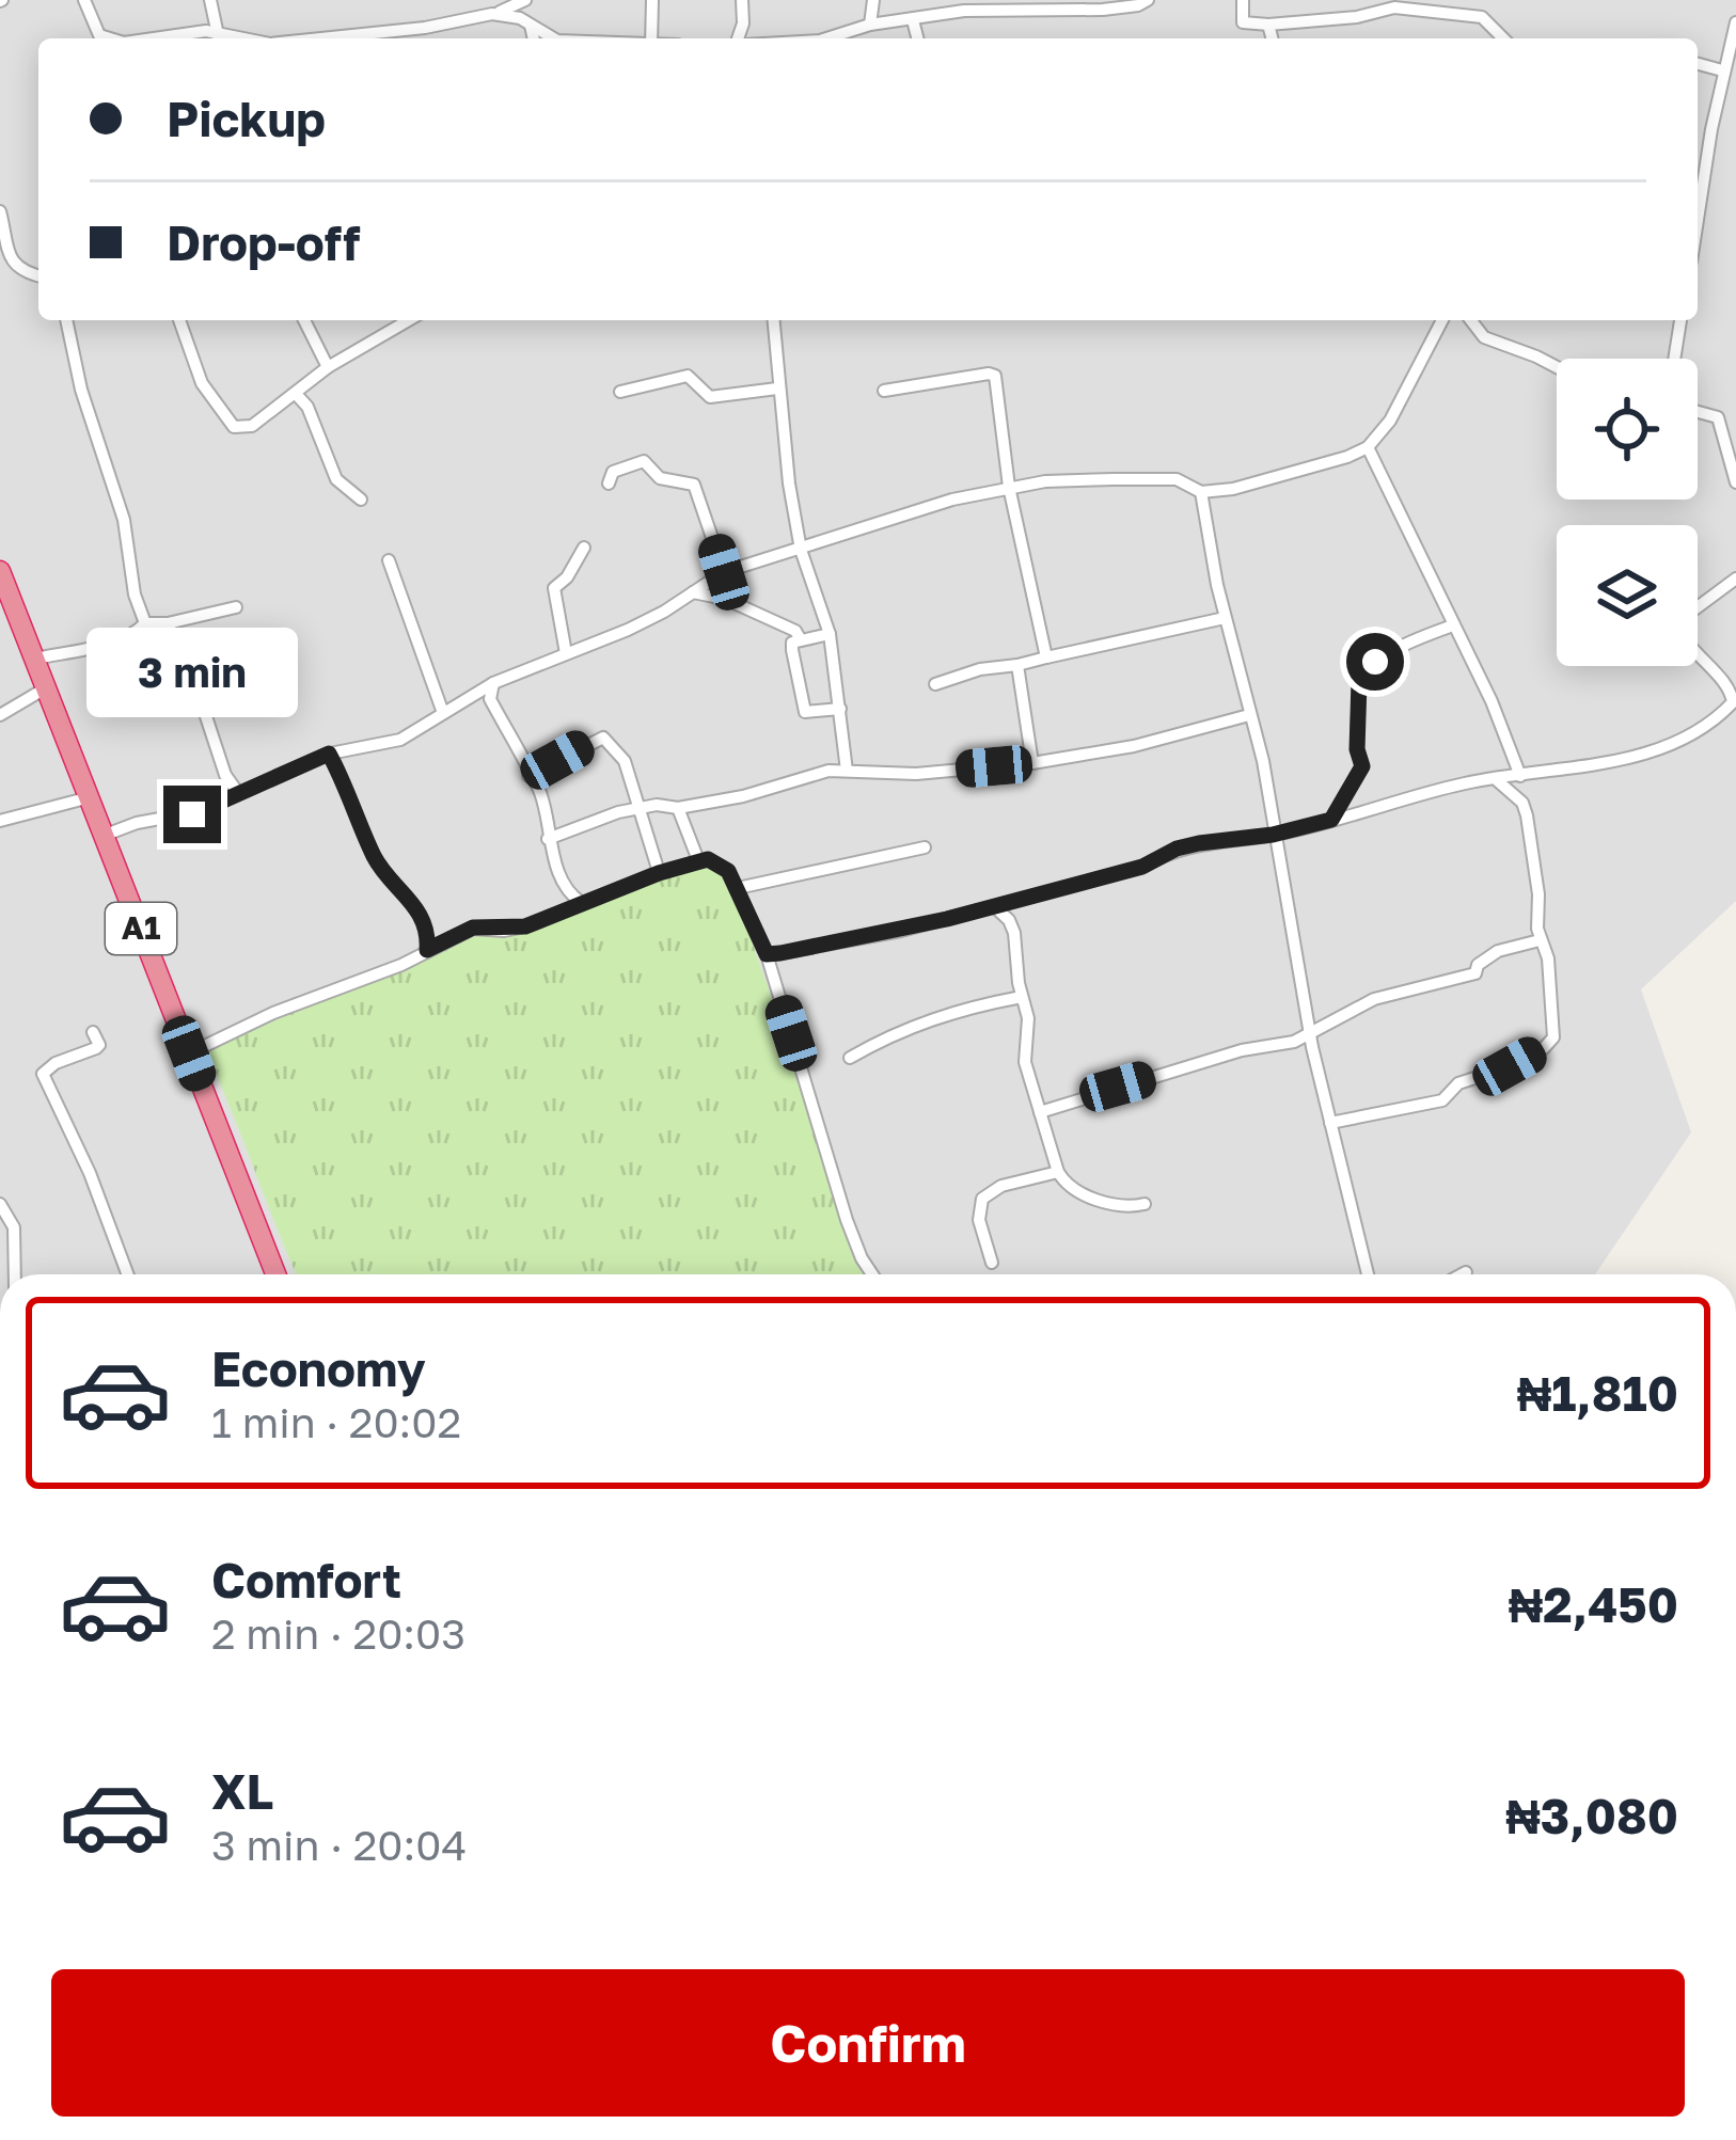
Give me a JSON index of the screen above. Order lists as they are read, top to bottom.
{
  "streets": {
    "highway": ["A1"]
  },
  "page": {
    "banner": ["Pickup", "Drop-off"],
    "bubble": "3 min",
    "list": [
      {
        "name": "Economy",
        "note": "1 min · 20:02",
        "value": "₦1,810"
      },
      {
        "name": "Comfort",
        "note": "2 min · 20:03",
        "value": "₦2,450"
      },
      {
        "name": "XL",
        "note": "3 min · 20:04",
        "value": "₦3,080"
      }
    ],
    "buttons": "Confirm"
  }
}
